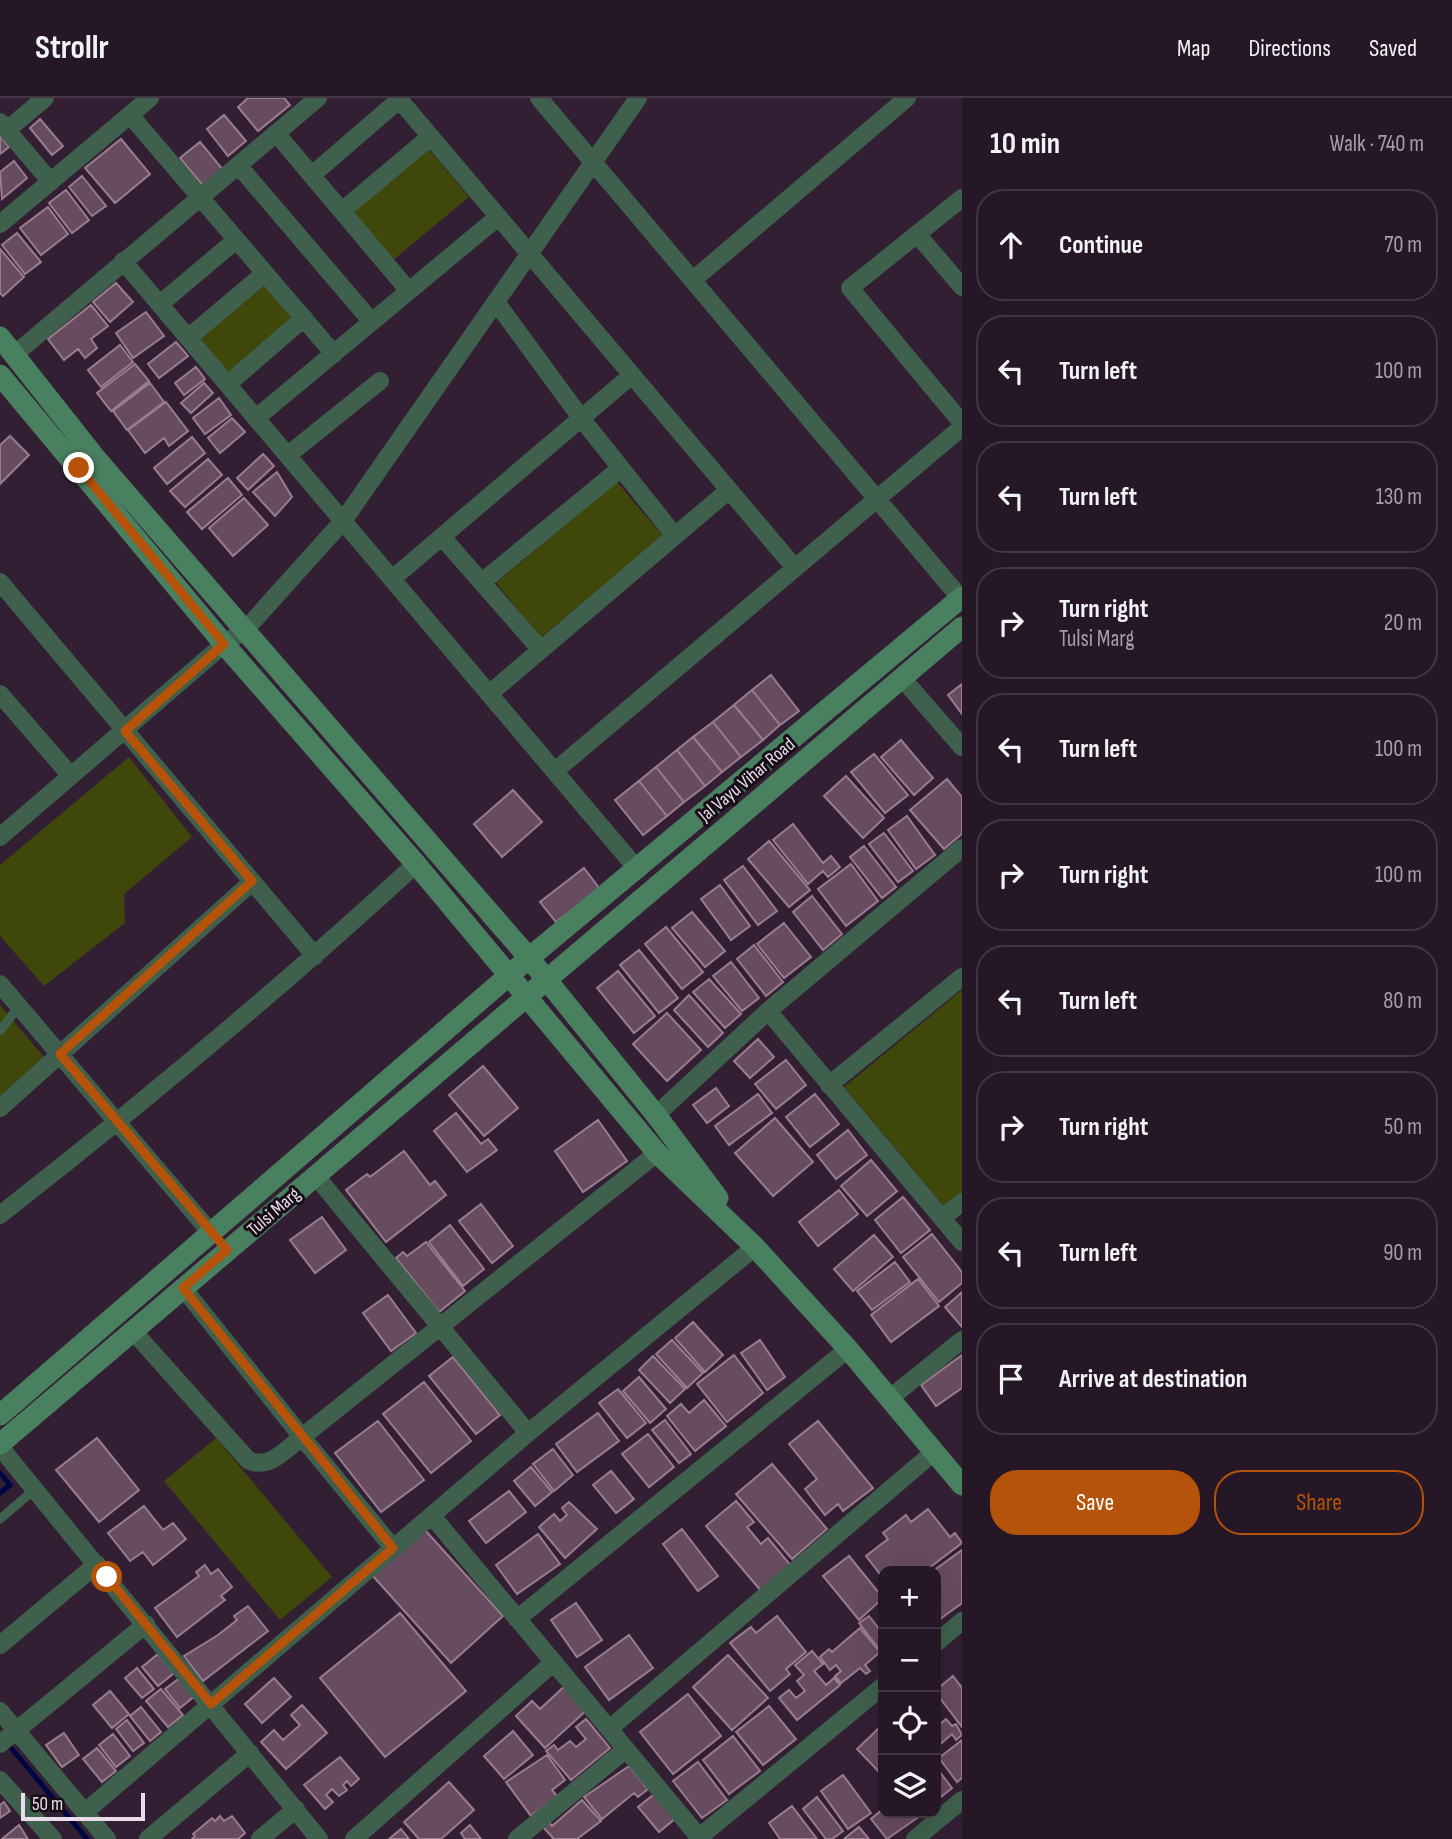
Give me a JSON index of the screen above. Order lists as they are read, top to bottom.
{
  "streets": {
    "street": ["Jal Vayu Vihar Road", "Tulsi Marg"]
  },
  "crossings": [
    ["Jal Vayu Vihar Road", "Tulsi Marg"]
  ],
  "scale_bar": "50 m",
  "page": {
    "header": "Strollr",
    "nav": ["Map", "Directions", "Saved"],
    "heading": ["10 min", "Walk · 740 m"],
    "list": [
      ["Continue", "70 m"],
      ["Turn left", "100 m"],
      ["Turn left", "130 m"],
      ["Turn right", "Tulsi Marg", "20 m"],
      ["Turn left", "100 m"],
      ["Turn right", "100 m"],
      ["Turn left", "80 m"],
      ["Turn right", "50 m"],
      ["Turn left", "90 m"],
      "Arrive at destination"
    ],
    "buttons": ["Save", "Share"],
    "map_buttons": ["+", "−"],
    "scale": "50 m"
  }
}
